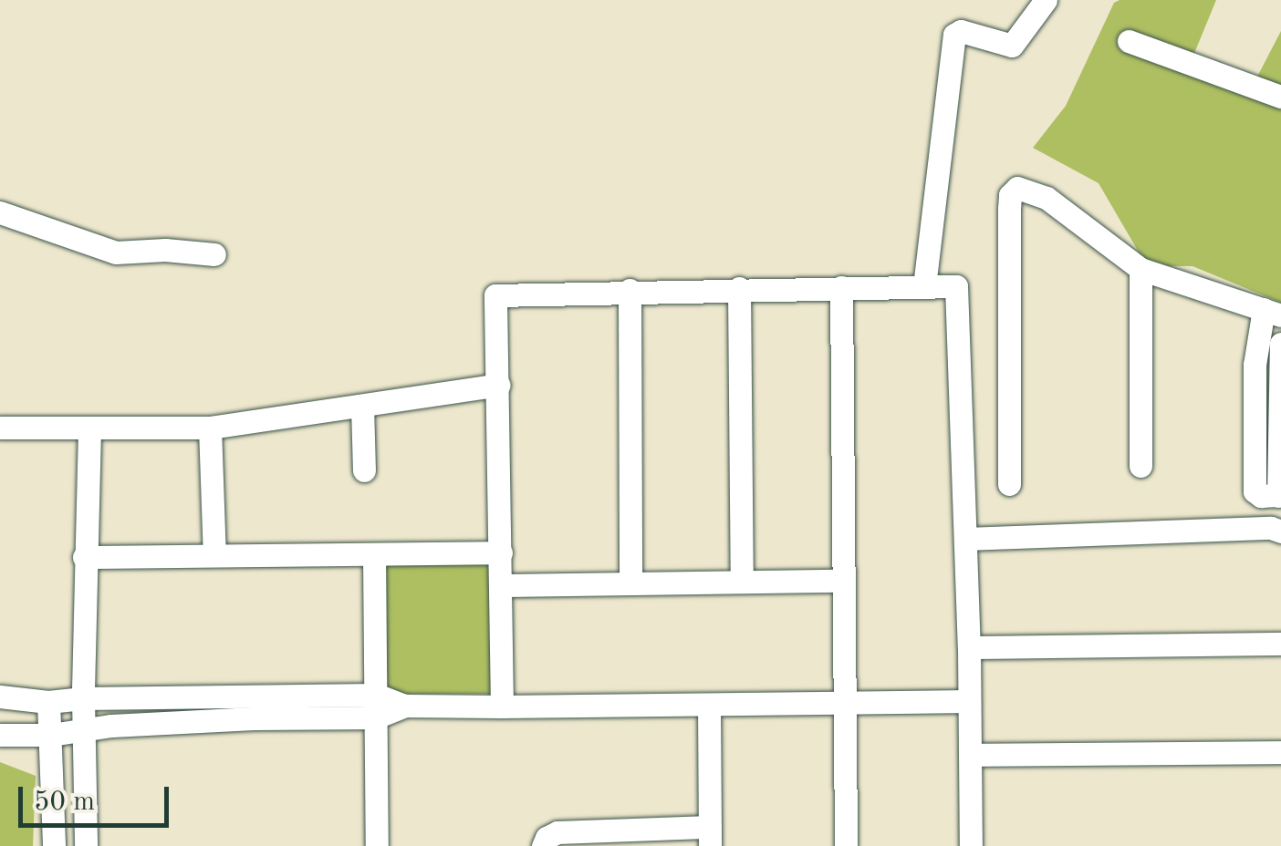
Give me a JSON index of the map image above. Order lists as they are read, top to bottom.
{
  "scale_bar": "50 m"
}
